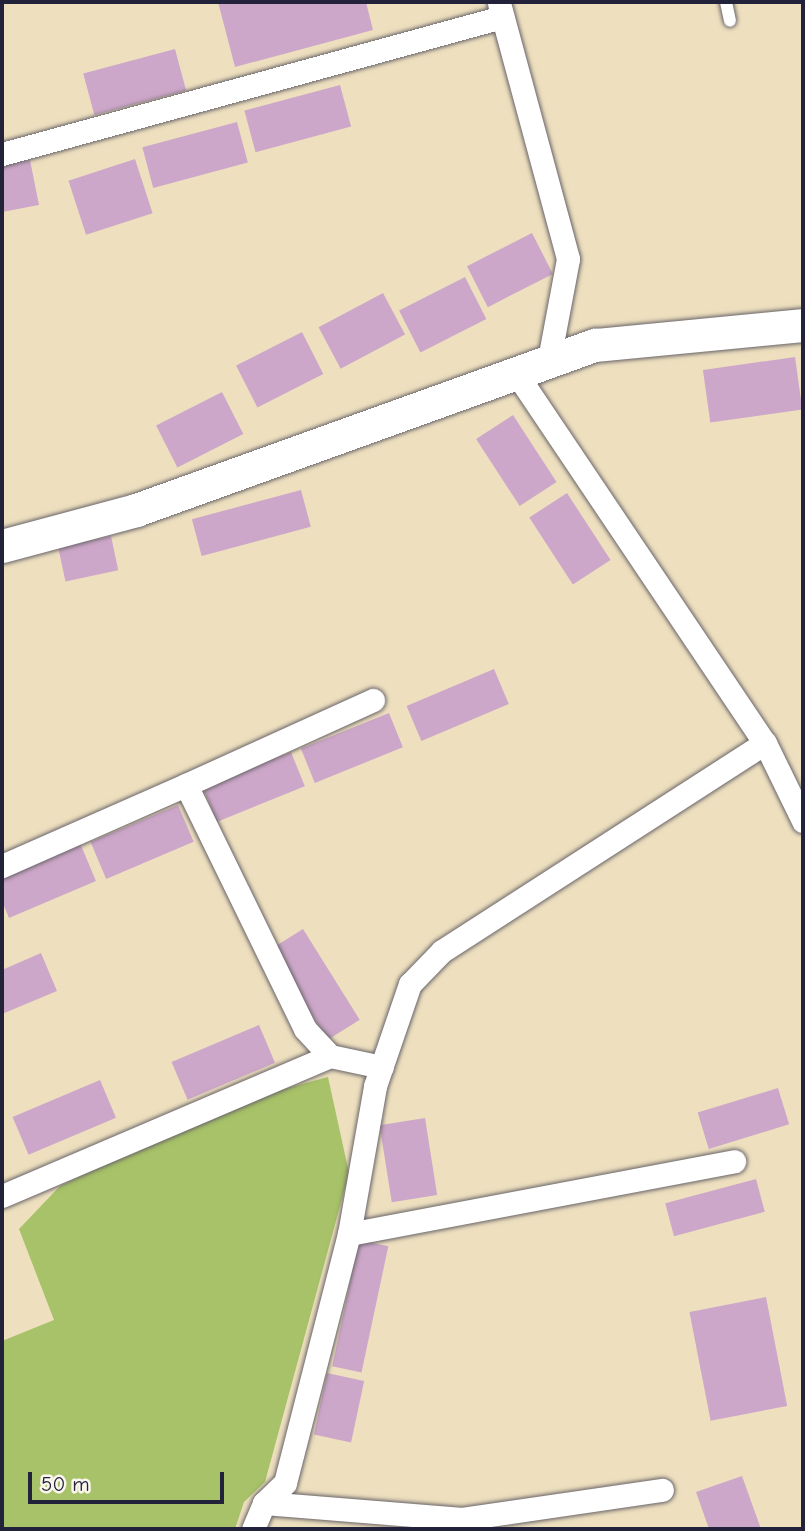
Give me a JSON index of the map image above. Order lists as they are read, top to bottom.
{
  "scale_bar": "50 m"
}
